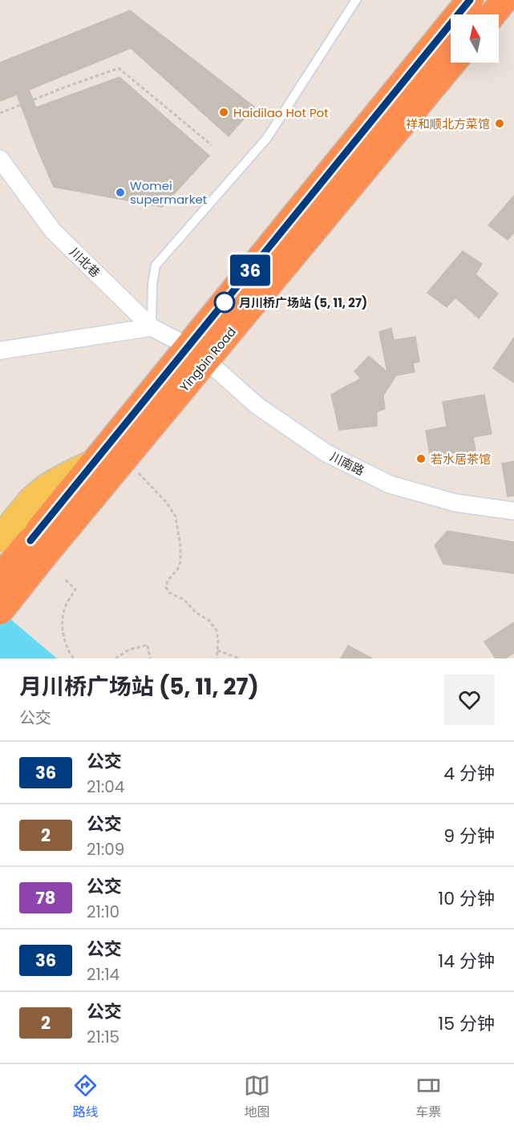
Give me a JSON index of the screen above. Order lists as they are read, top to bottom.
{
  "streets": {
    "highway": ["Yingbin Road"],
    "street": ["川北巷", "川南路"]
  },
  "crossings": [
    ["川北巷", "Yingbin Road"],
    ["川北巷", "川南路"],
    ["Yingbin Road", "川南路"]
  ],
  "places": [
    "Haidilao Hot Pot",
    "祥和顺北方菜馆",
    "Womei supermarket",
    "月川桥广场站 (5, 11, 27)",
    "若水居茶馆"
  ],
  "lines": ["bus line 36"],
  "north": "top",
  "page": {
    "on_map": "36",
    "heading": ["月川桥广场站 (5, 11, 27)", "公交"],
    "list": [
      {
        "mark": "36",
        "name": "公交",
        "note": "21:04",
        "value": "4 分钟"
      },
      {
        "mark": "2",
        "name": "公交",
        "note": "21:09",
        "value": "9 分钟"
      },
      {
        "mark": "78",
        "name": "公交",
        "note": "21:10",
        "value": "10 分钟"
      },
      {
        "mark": "36",
        "name": "公交",
        "note": "21:14",
        "value": "14 分钟"
      },
      {
        "mark": "2",
        "name": "公交",
        "note": "21:15",
        "value": "15 分钟"
      }
    ],
    "tabs": ["路线", "地图", "车票"]
  }
}
